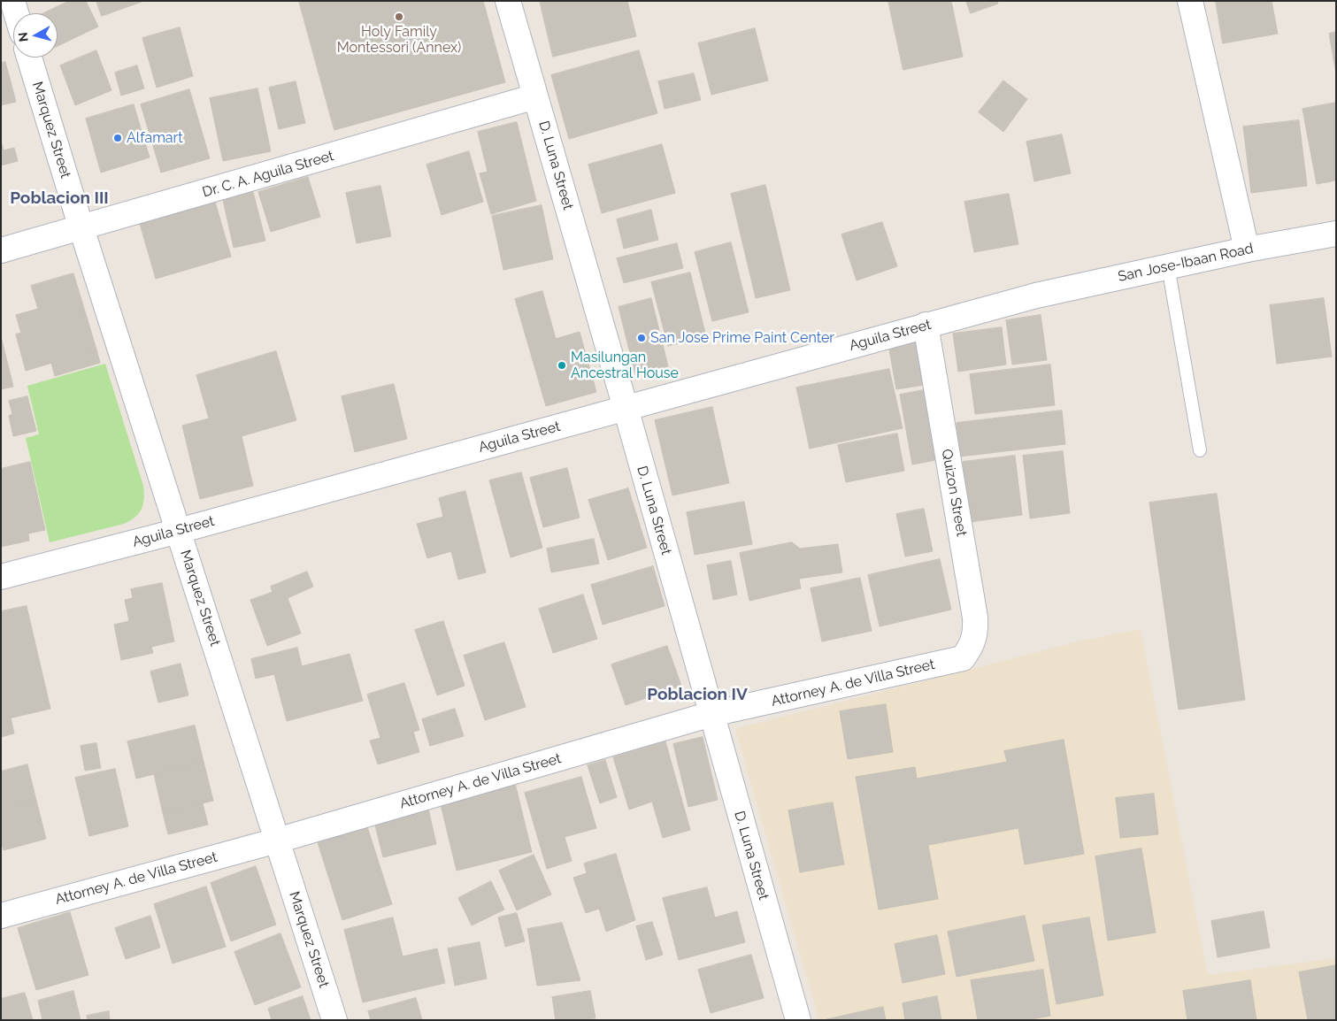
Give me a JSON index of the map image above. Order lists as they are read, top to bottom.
{
  "streets": {
    "street": [
      "Marquez Street",
      "D. Luna Street",
      "Dr. C. A. Aguila Street",
      "San Jose-Ibaan Road",
      "Aguila Street",
      "Quizon Street",
      "Attorney A. de Villa Street"
    ]
  },
  "crossings": [
    ["Marquez Street", "Dr. C. A. Aguila Street"],
    ["Marquez Street", "Aguila Street"],
    ["Marquez Street", "Attorney A. de Villa Street"],
    ["D. Luna Street", "Dr. C. A. Aguila Street"],
    ["D. Luna Street", "Aguila Street"],
    ["D. Luna Street", "Attorney A. de Villa Street"],
    ["San Jose-Ibaan Road", "Aguila Street"],
    ["Aguila Street", "Quizon Street"],
    ["Quizon Street", "Attorney A. de Villa Street"]
  ],
  "districts": ["Poblacion III", "Poblacion IV"],
  "places": [
    "Holy Family Montessori (Annex)",
    "Alfamart",
    "San Jose Prime Paint Center",
    "Masilungan Ancestral House"
  ],
  "north": "left"
}
